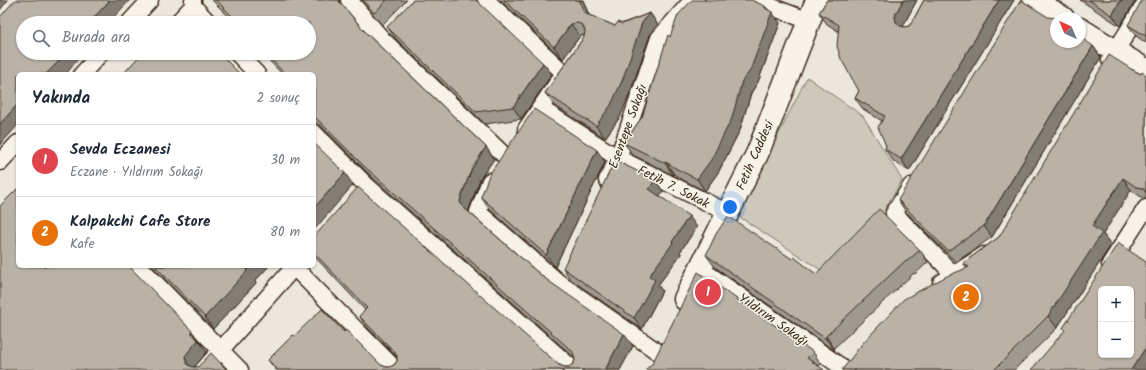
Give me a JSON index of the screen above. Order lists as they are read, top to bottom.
{
  "streets": {
    "street": [
      "Esentepe Sokağı",
      "Fetih Caddesi",
      "Fetih 7. Sokak",
      "Yıldırım Sokağı"
    ]
  },
  "crossings": [
    ["Esentepe Sokağı", "Fetih 7. Sokak"],
    ["Fetih Caddesi", "Fetih 7. Sokak"],
    ["Fetih Caddesi", "Yıldırım Sokağı"]
  ],
  "north": "top left",
  "page": {
    "search": "Burada ara",
    "heading": ["Yakında", "2 sonuç"],
    "list": [
      {
        "mark": "1",
        "name": "Sevda Eczanesi",
        "note": "Eczane · Yıldırım Sokağı",
        "value": "30 m"
      },
      {
        "mark": "2",
        "name": "Kalpakchi Cafe Store",
        "note": "Kafe",
        "value": "80 m"
      }
    ],
    "pins": ["1", "2"],
    "map_buttons": ["+", "−"]
  }
}
